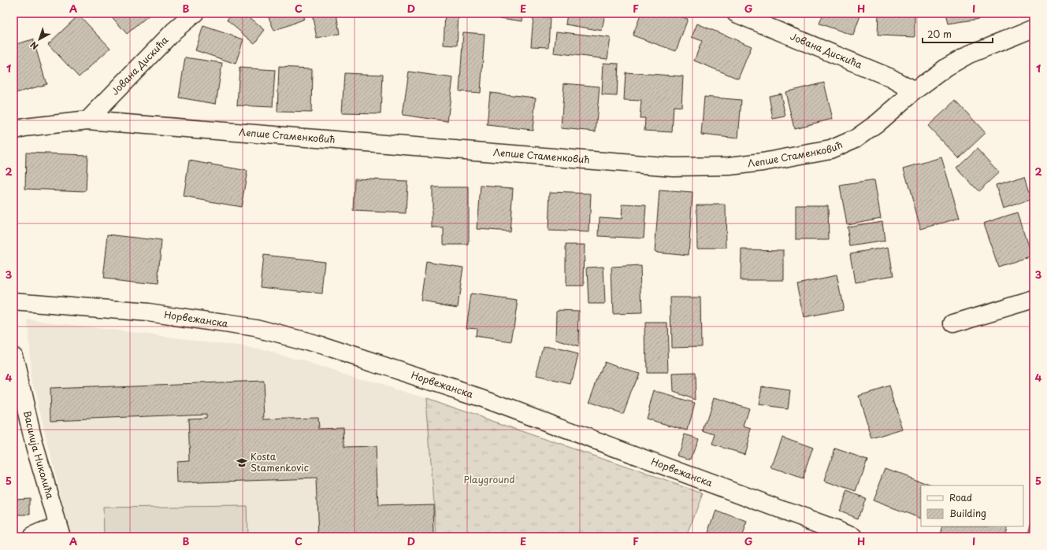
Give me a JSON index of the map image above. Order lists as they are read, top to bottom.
{
  "streets": {
    "street": [
      "Јована Дискића",
      "Лепше Стаменковић",
      "Норвежанска",
      "Василија Николића"
    ]
  },
  "crossings": [
    ["Јована Дискића", "Лепше Стаменковић"]
  ],
  "parks": ["Playground"],
  "places": {
    "school or university": ["Kosta Stamenkovic"]
  },
  "legend": ["Road", "Building"],
  "scale_bar": "20 m",
  "north": "bottom left",
  "grid": {
    "columns": [
      "A",
      "B",
      "C",
      "D",
      "E",
      "F",
      "G",
      "H",
      "I"
    ],
    "rows": [
      "1",
      "2",
      "3",
      "4",
      "5"
    ]
  }
}
